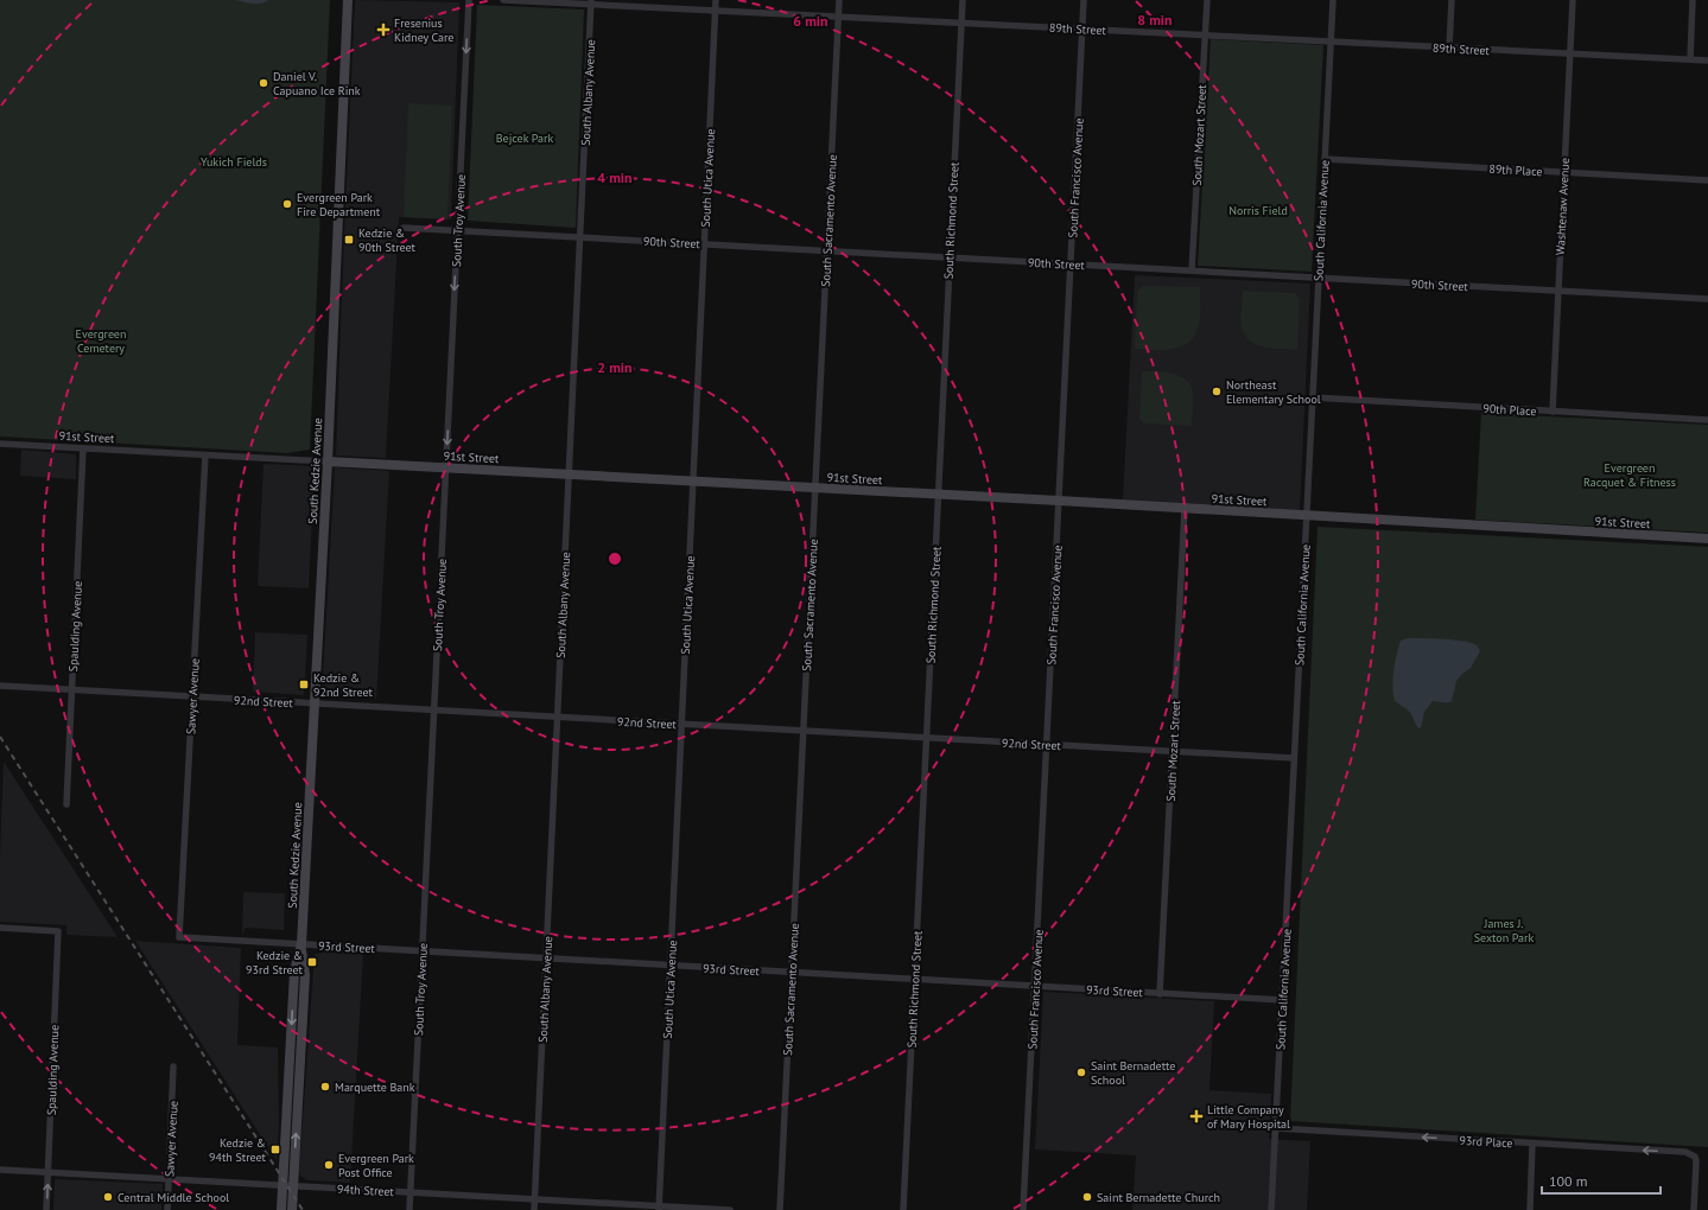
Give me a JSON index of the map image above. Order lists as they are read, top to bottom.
{
  "streets": {
    "main road": ["91st Street", "South Kedzie Avenue"],
    "street": [
      "89th Street",
      "South Albany Avenue",
      "South Mozart Street",
      "89th Place",
      "South Utica Avenue",
      "South Francisco Avenue",
      "Washtenaw Avenue",
      "South Troy Avenue",
      "South Sacramento Avenue",
      "South Richmond Street",
      "South California Avenue",
      "90th Street",
      "90th Place",
      "Spaulding Avenue",
      "Sawyer Avenue",
      "92nd Street",
      "93rd Street",
      "93rd Place",
      "94th Street"
    ]
  },
  "crossings": [
    ["89th Street", "South Albany Avenue"],
    ["89th Street", "South Mozart Street"],
    ["89th Street", "South Utica Avenue"],
    ["89th Street", "South Francisco Avenue"],
    ["89th Street", "Washtenaw Avenue"],
    ["89th Street", "South Sacramento Avenue"],
    ["89th Street", "South Richmond Street"],
    ["89th Street", "South California Avenue"],
    ["South Albany Avenue", "90th Street"],
    ["South Albany Avenue", "91st Street"],
    ["South Albany Avenue", "92nd Street"],
    ["South Albany Avenue", "93rd Street"],
    ["South Albany Avenue", "94th Street"],
    ["South Mozart Street", "90th Street"],
    ["South Mozart Street", "91st Street"],
    ["South Mozart Street", "92nd Street"],
    ["South Mozart Street", "93rd Street"],
    ["89th Place", "Washtenaw Avenue"],
    ["89th Place", "South California Avenue"],
    ["South Utica Avenue", "90th Street"],
    ["South Utica Avenue", "91st Street"],
    ["South Utica Avenue", "92nd Street"],
    ["South Utica Avenue", "93rd Street"],
    ["South Utica Avenue", "94th Street"],
    ["South Francisco Avenue", "90th Street"],
    ["South Francisco Avenue", "91st Street"],
    ["South Francisco Avenue", "92nd Street"],
    ["South Francisco Avenue", "93rd Street"],
    ["Washtenaw Avenue", "90th Street"],
    ["Washtenaw Avenue", "90th Place"],
    ["South Troy Avenue", "90th Street"],
    ["South Troy Avenue", "91st Street"],
    ["South Troy Avenue", "92nd Street"],
    ["South Troy Avenue", "93rd Street"],
    ["South Troy Avenue", "94th Street"],
    ["South Sacramento Avenue", "90th Street"],
    ["South Sacramento Avenue", "91st Street"],
    ["South Sacramento Avenue", "92nd Street"],
    ["South Sacramento Avenue", "93rd Street"],
    ["South Richmond Street", "90th Street"],
    ["South Richmond Street", "91st Street"],
    ["South Richmond Street", "92nd Street"],
    ["South Richmond Street", "93rd Street"],
    ["South California Avenue", "90th Street"],
    ["South California Avenue", "90th Place"],
    ["South California Avenue", "91st Street"],
    ["South California Avenue", "92nd Street"],
    ["South California Avenue", "93rd Street"],
    ["South California Avenue", "93rd Place"],
    ["91st Street", "South Kedzie Avenue"],
    ["91st Street", "Spaulding Avenue"],
    ["91st Street", "Sawyer Avenue"],
    ["South Kedzie Avenue", "92nd Street"],
    ["South Kedzie Avenue", "93rd Street"],
    ["South Kedzie Avenue", "94th Street"],
    ["Spaulding Avenue", "92nd Street"],
    ["Spaulding Avenue", "94th Street"],
    ["Sawyer Avenue", "92nd Street"],
    ["Sawyer Avenue", "93rd Street"],
    ["Sawyer Avenue", "94th Street"]
  ],
  "one_way": ["South Troy Avenue", "93rd Place"],
  "parks": [
    "Bejcek Park",
    "Yukich Fields",
    "Norris Field",
    "Evergreen Cemetery",
    "Evergreen Racquet & Fitness",
    "James J. Sexton Park"
  ],
  "places": {
    "health": ["Fresenius Kidney Care", "Little Company of Mary Hospital"],
    "other": [
      "Daniel V. Capuano Ice Rink",
      "Evergreen Park Fire Department",
      "Northeast Elementary School",
      "Saint Bernadette School",
      "Marquette Bank",
      "Evergreen Park Post Office",
      "Central Middle School",
      "Saint Bernadette Church"
    ],
    "transit": [
      "Kedzie & 90th Street",
      "Kedzie & 92nd Street",
      "Kedzie & 93rd Street",
      "Kedzie & 94th Street"
    ]
  },
  "scale_bar": "100 m",
  "rings": [
    "8 min",
    "6 min",
    "4 min",
    "2 min"
  ]
}
